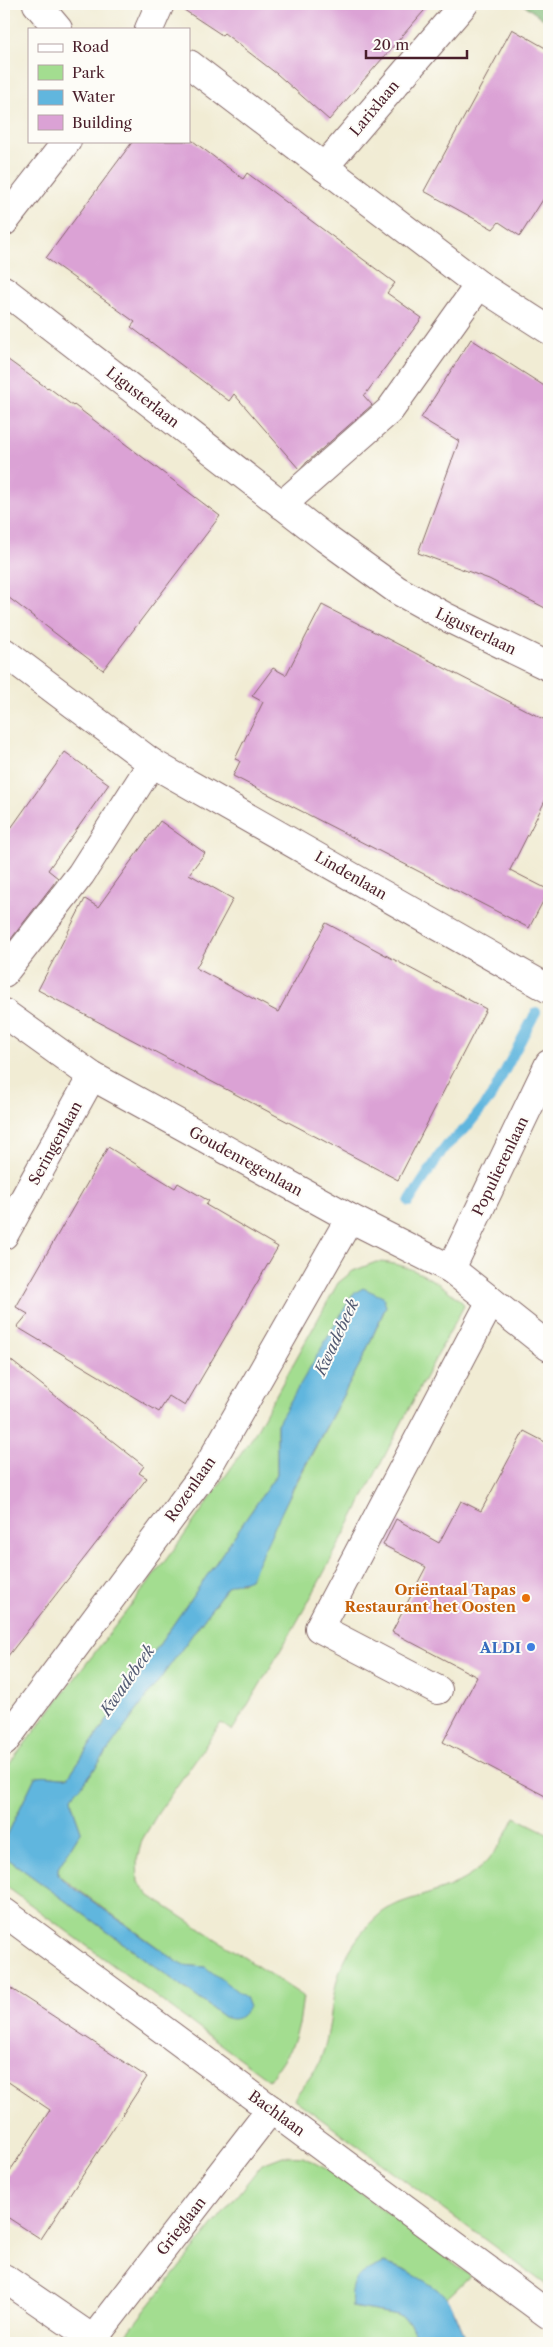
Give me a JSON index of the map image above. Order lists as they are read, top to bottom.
{
  "streets": {
    "street": [
      "Larixlaan",
      "Ligusterlaan",
      "Lindenlaan",
      "Seringenlaan",
      "Goudenregenlaan",
      "Populierenlaan",
      "Rozenlaan",
      "Bachlaan",
      "Grieglaan"
    ]
  },
  "crossings": [
    ["Seringenlaan", "Goudenregenlaan"],
    ["Goudenregenlaan", "Populierenlaan"],
    ["Goudenregenlaan", "Rozenlaan"],
    ["Bachlaan", "Grieglaan"]
  ],
  "water": ["Kwadebeek"],
  "places": ["Oriëntaal Tapas Restaurant het Oosten", "ALDI"],
  "legend": [
    "Road",
    "Park",
    "Water",
    "Building"
  ],
  "scale_bar": "20 m"
}
